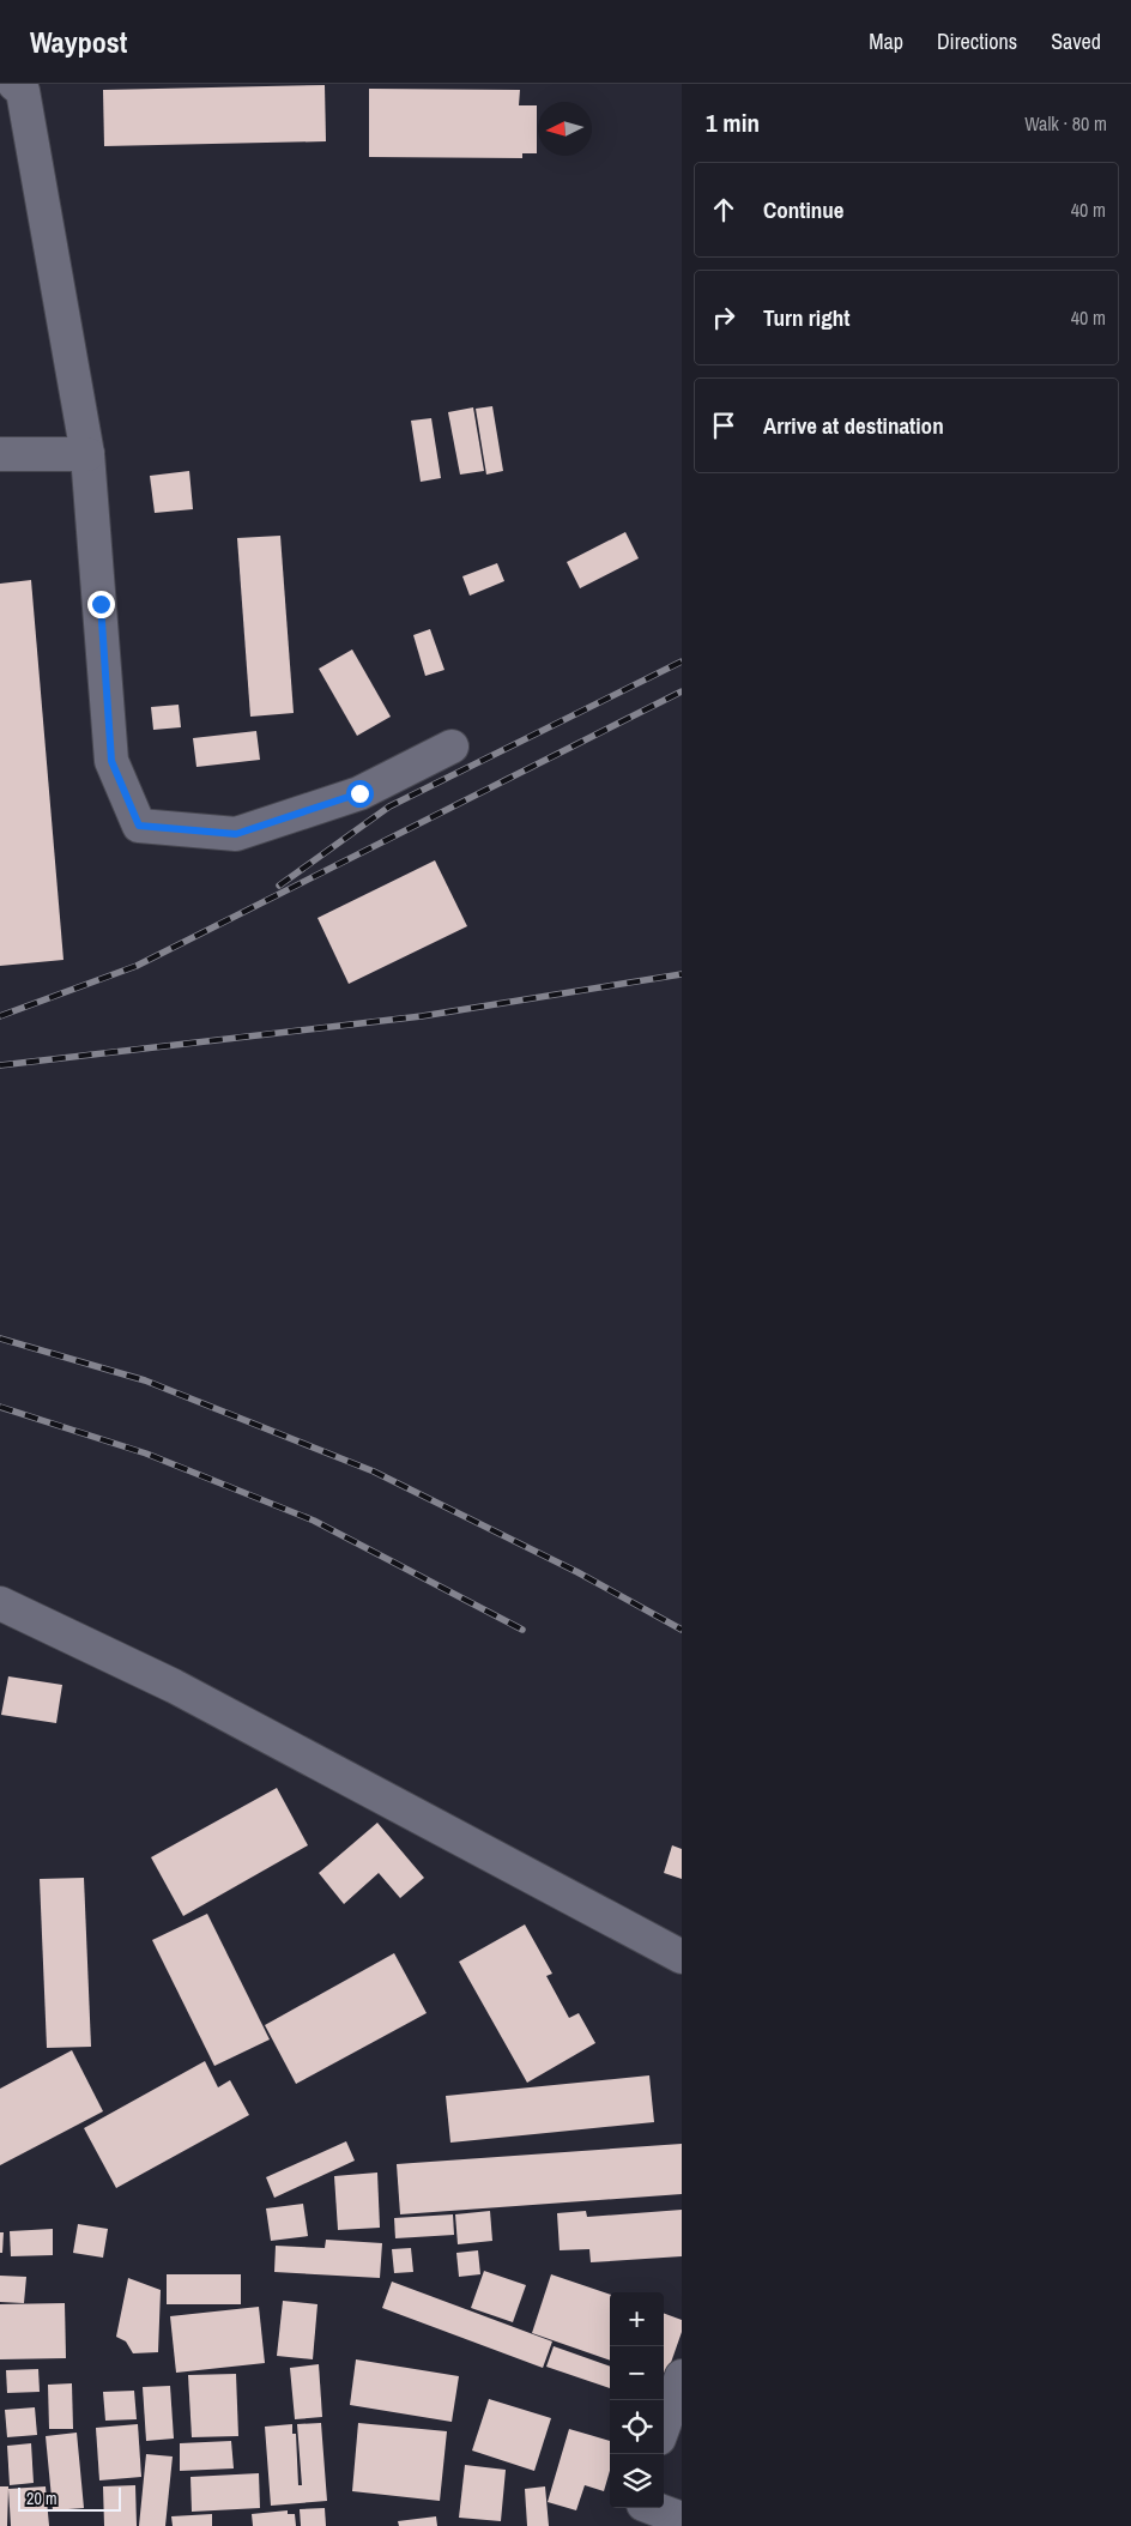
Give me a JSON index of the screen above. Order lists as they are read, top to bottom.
{
  "scale_bar": "20 m",
  "north": "left",
  "page": {
    "header": "Waypost",
    "nav": ["Map", "Directions", "Saved"],
    "heading": ["1 min", "Walk · 80 m"],
    "list": [
      ["Continue", "40 m"],
      ["Turn right", "40 m"],
      "Arrive at destination"
    ],
    "map_buttons": ["+", "−"],
    "scale": "20 m"
  }
}
